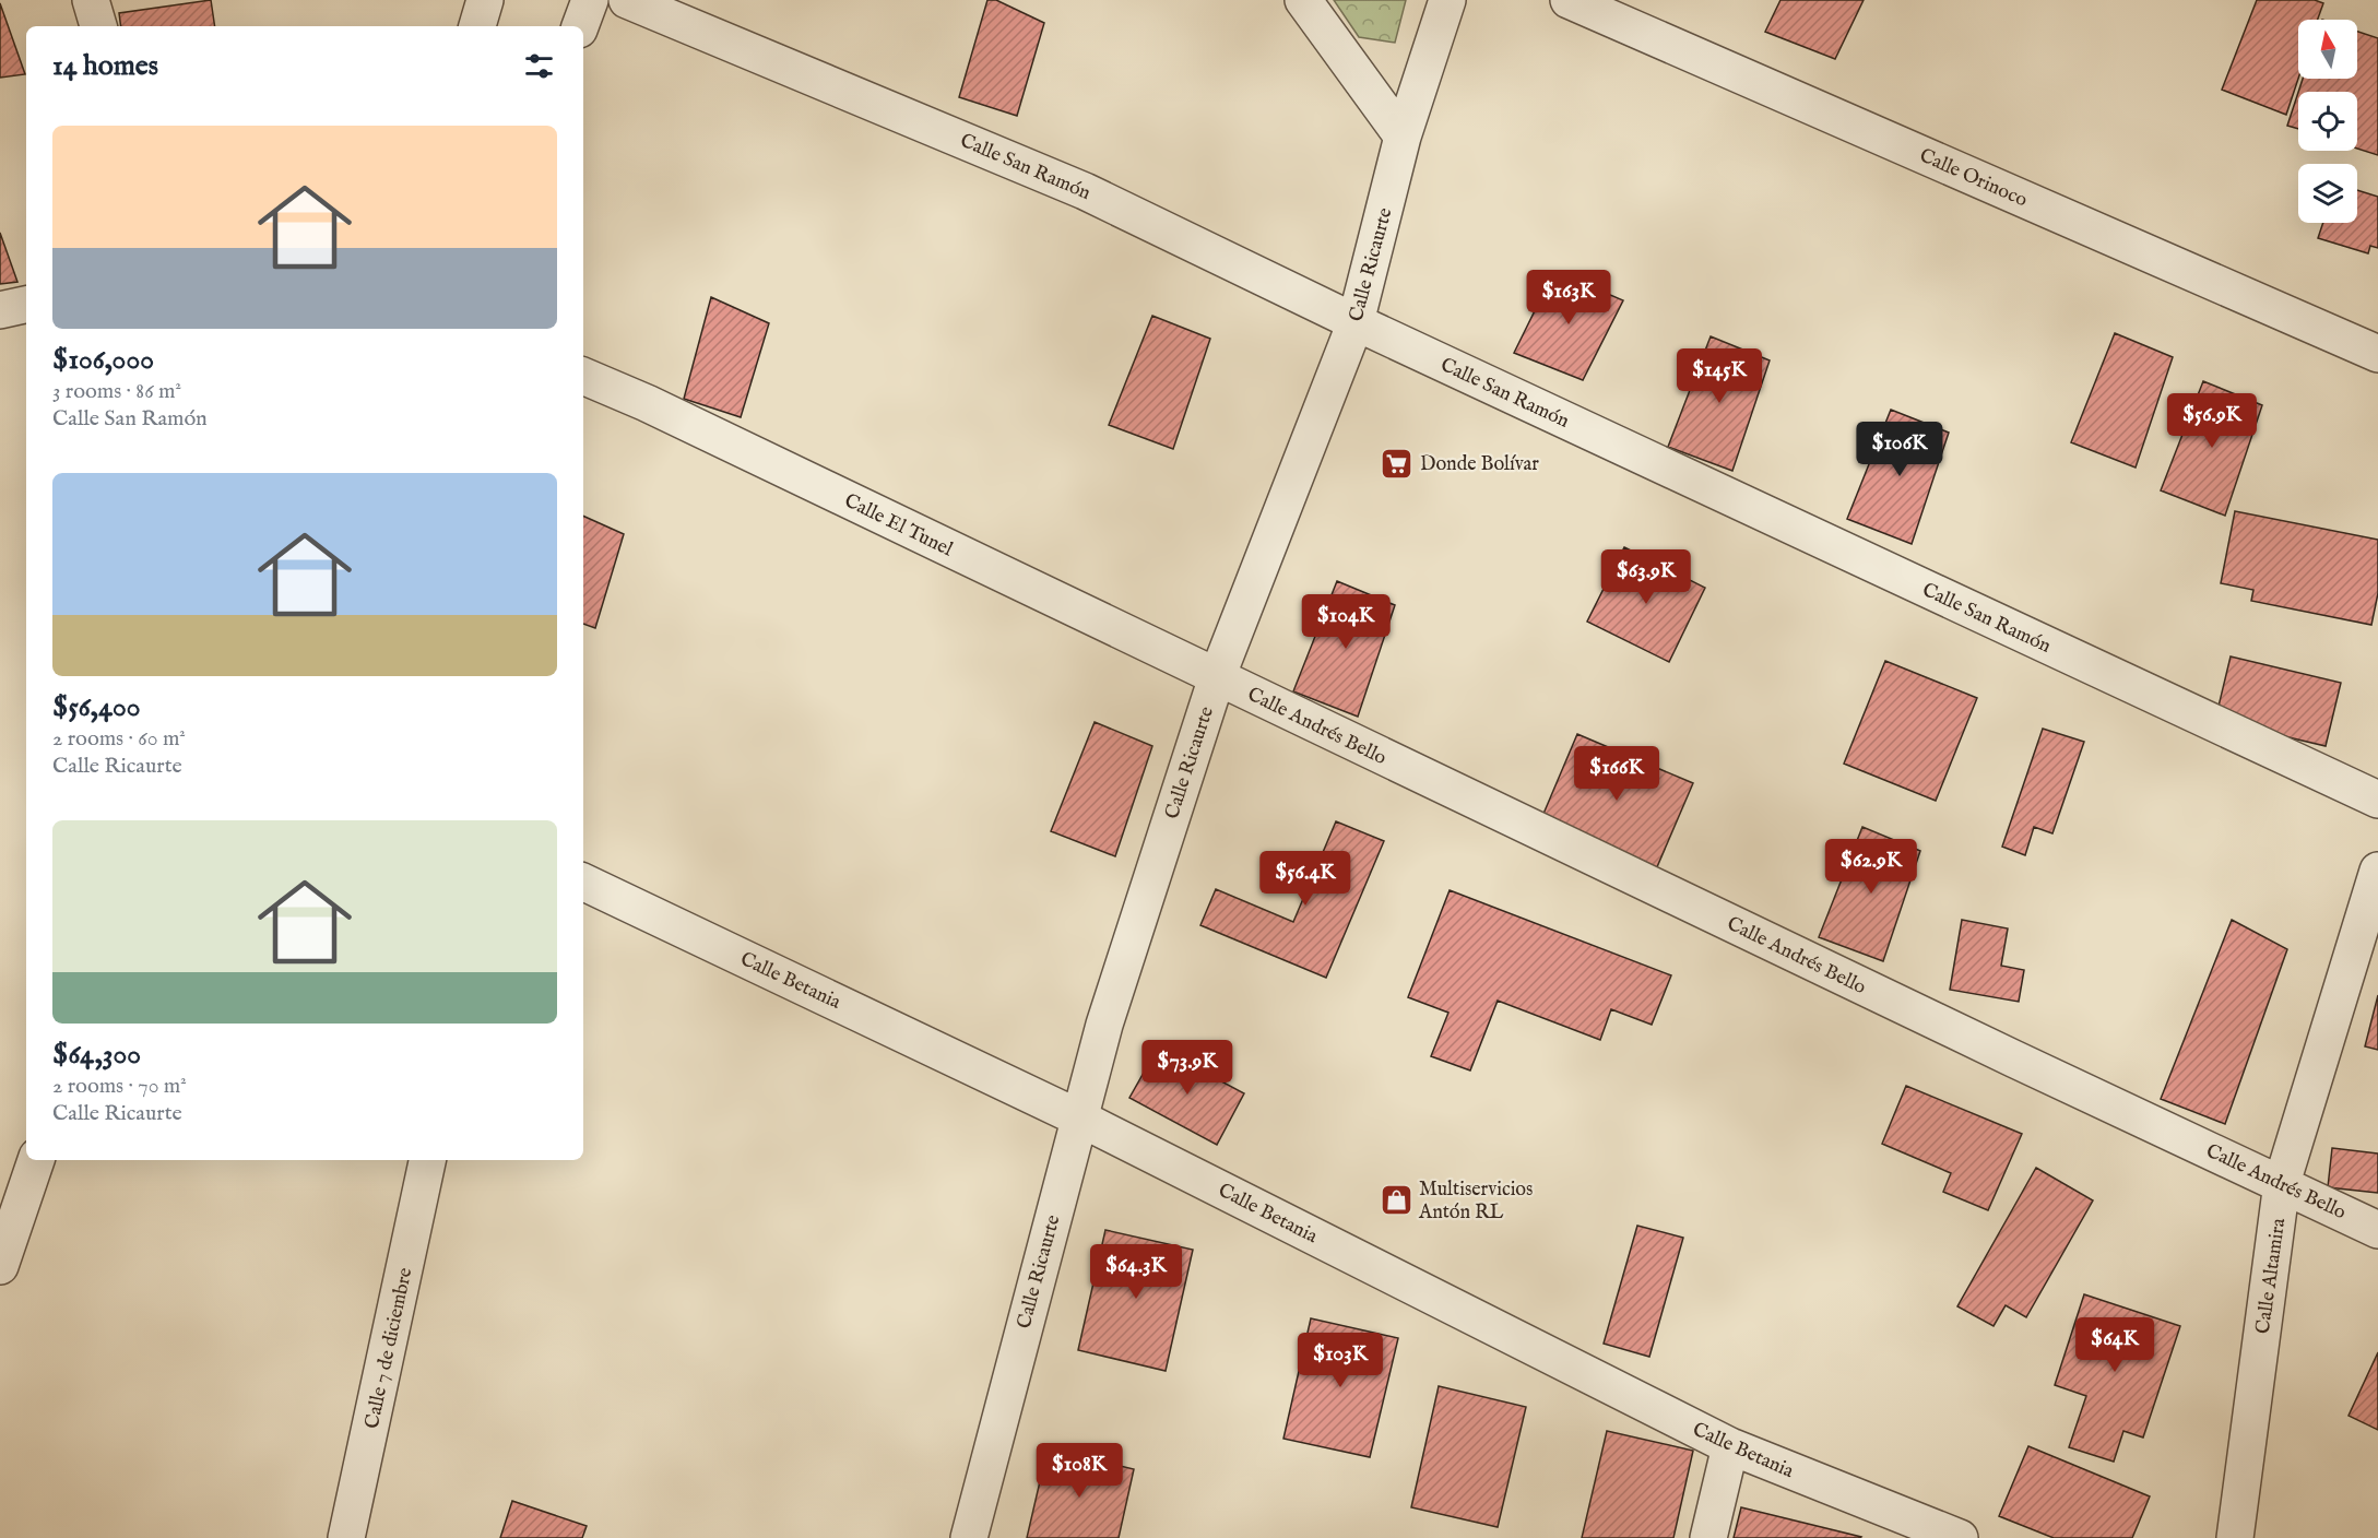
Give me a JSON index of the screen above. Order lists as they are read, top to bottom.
{
  "streets": {
    "street": [
      "Calle San Ramón",
      "Calle Orinoco",
      "Calle Ricaurte",
      "Calle El Tunel",
      "Calle Andrés Bello",
      "Calle Betania",
      "Calle Altamira",
      "Calle 7 de diciembre"
    ]
  },
  "crossings": [
    ["Calle San Ramón", "Calle Ricaurte"],
    ["Calle Ricaurte", "Calle El Tunel"],
    ["Calle Ricaurte", "Calle Andrés Bello"],
    ["Calle Ricaurte", "Calle Betania"],
    ["Calle El Tunel", "Calle Andrés Bello"],
    ["Calle Andrés Bello", "Calle Altamira"]
  ],
  "places": {
    "supermarket": ["Donde Bolívar"],
    "shop": ["Multiservicios Antón RL"]
  },
  "north": "top",
  "page": {
    "heading": "14 homes",
    "list": [
      {
        "name": "$106,000",
        "note": "3 rooms · 86 m² · Calle San Ramón"
      },
      {
        "name": "$56,400",
        "note": "2 rooms · 60 m² · Calle Ricaurte"
      },
      {
        "name": "$64,300",
        "note": "2 rooms · 70 m² · Calle Ricaurte"
      }
    ],
    "price": [
      "$163K",
      "$145K",
      "$56.9K",
      "$106K",
      "$63.9K",
      "$104K",
      "$166K",
      "$62.9K",
      "$56.4K",
      "$73.9K",
      "$64.3K",
      "$64K",
      "$103K",
      "$108K"
    ]
  }
}
